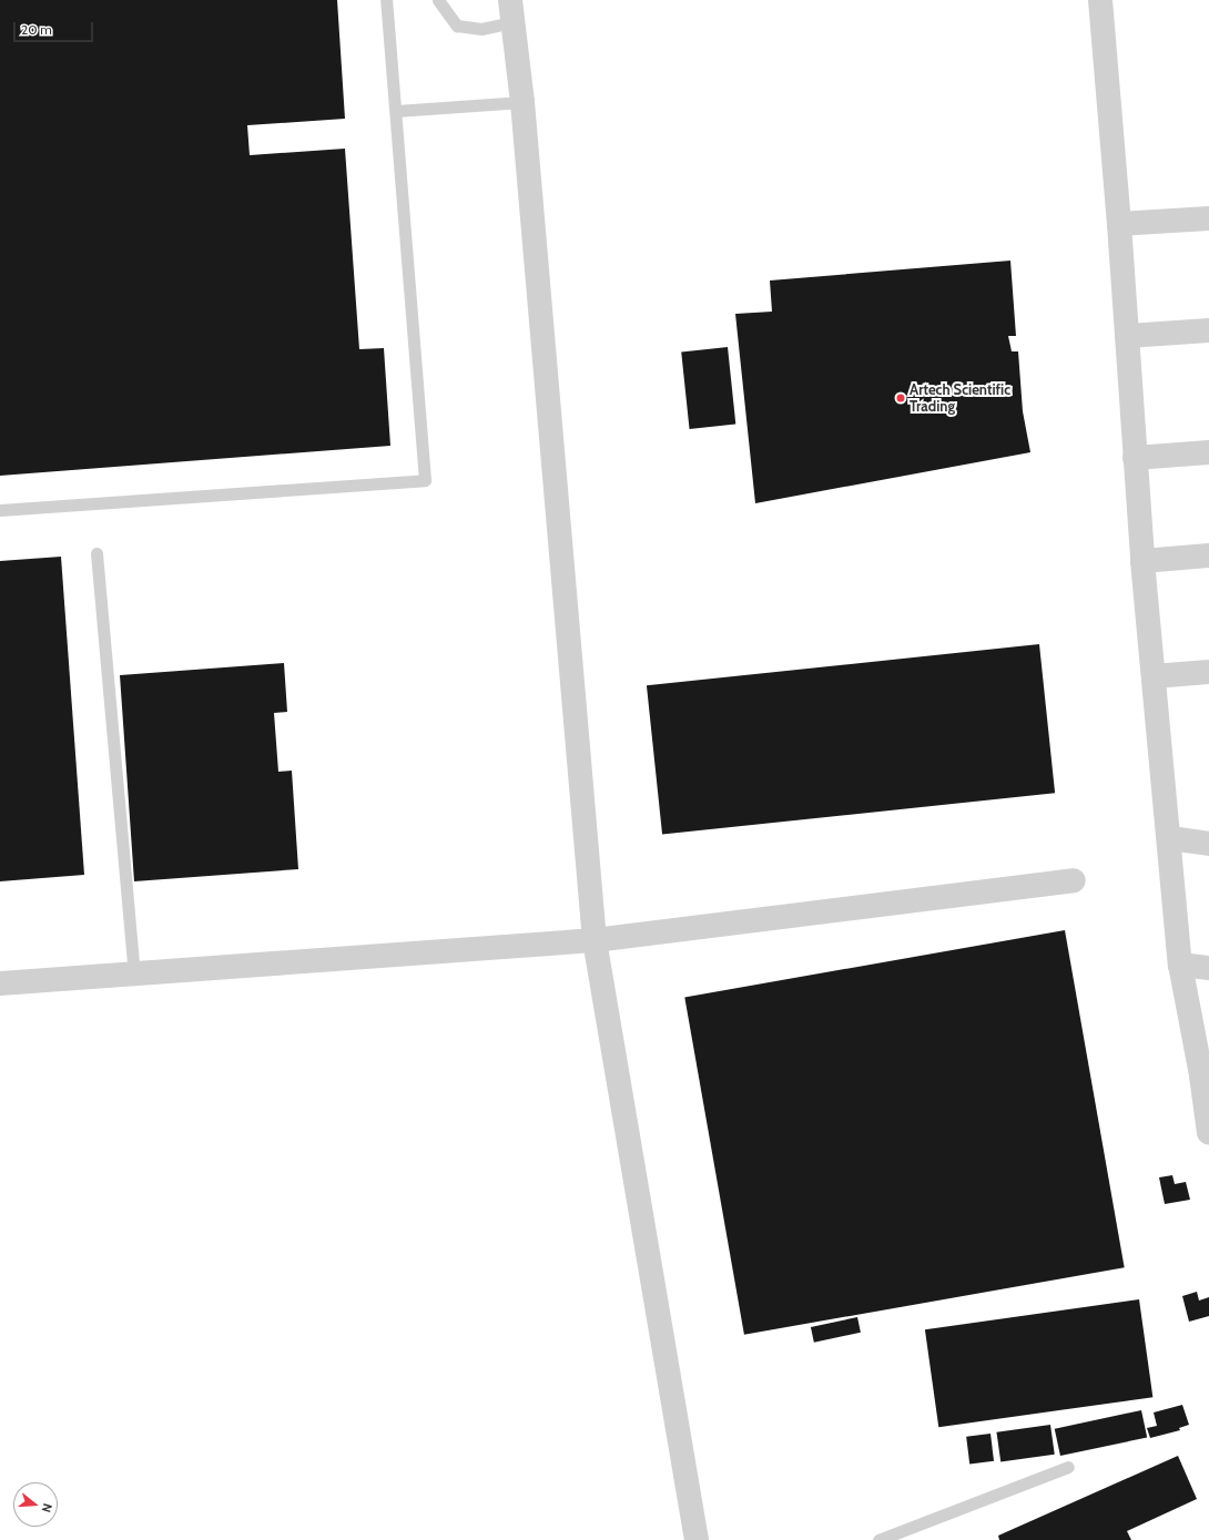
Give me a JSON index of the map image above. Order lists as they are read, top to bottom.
{
  "places": ["Artech Scientific Trading"],
  "scale_bar": "20 m",
  "north": "right"
}
